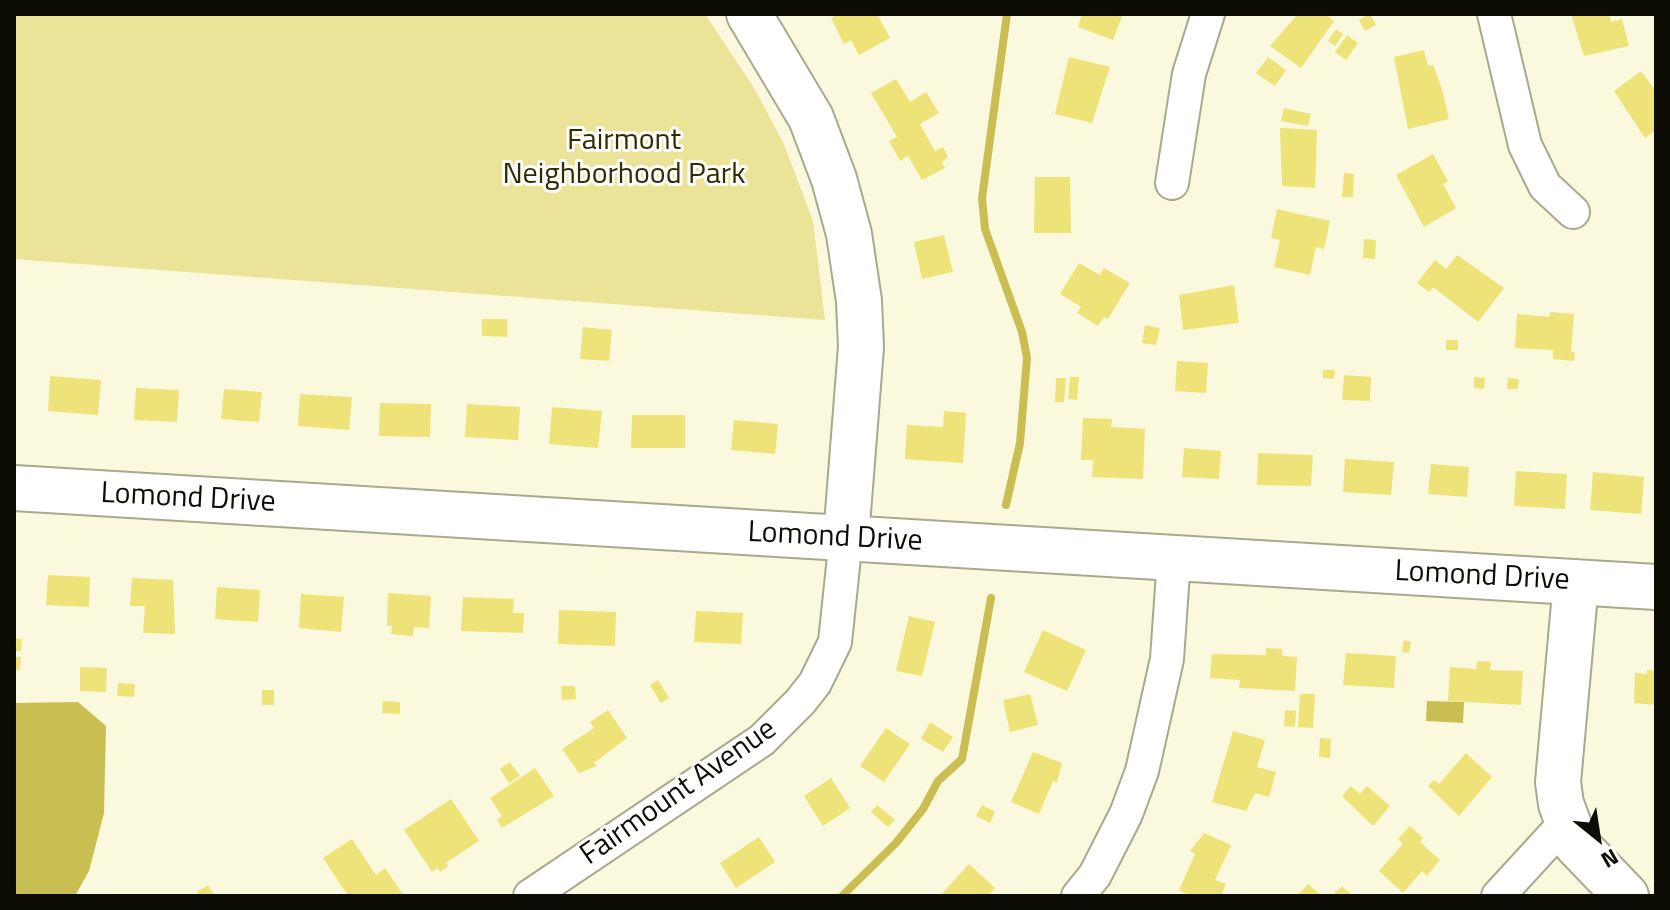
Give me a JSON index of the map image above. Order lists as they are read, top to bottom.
{
  "streets": {
    "main road": ["Lomond Drive"],
    "street": ["Fairmount Avenue"]
  },
  "crossings": [
    ["Lomond Drive", "Fairmount Avenue"]
  ],
  "parks": ["Fairmont Neighborhood Park"],
  "north": "bottom right"
}
